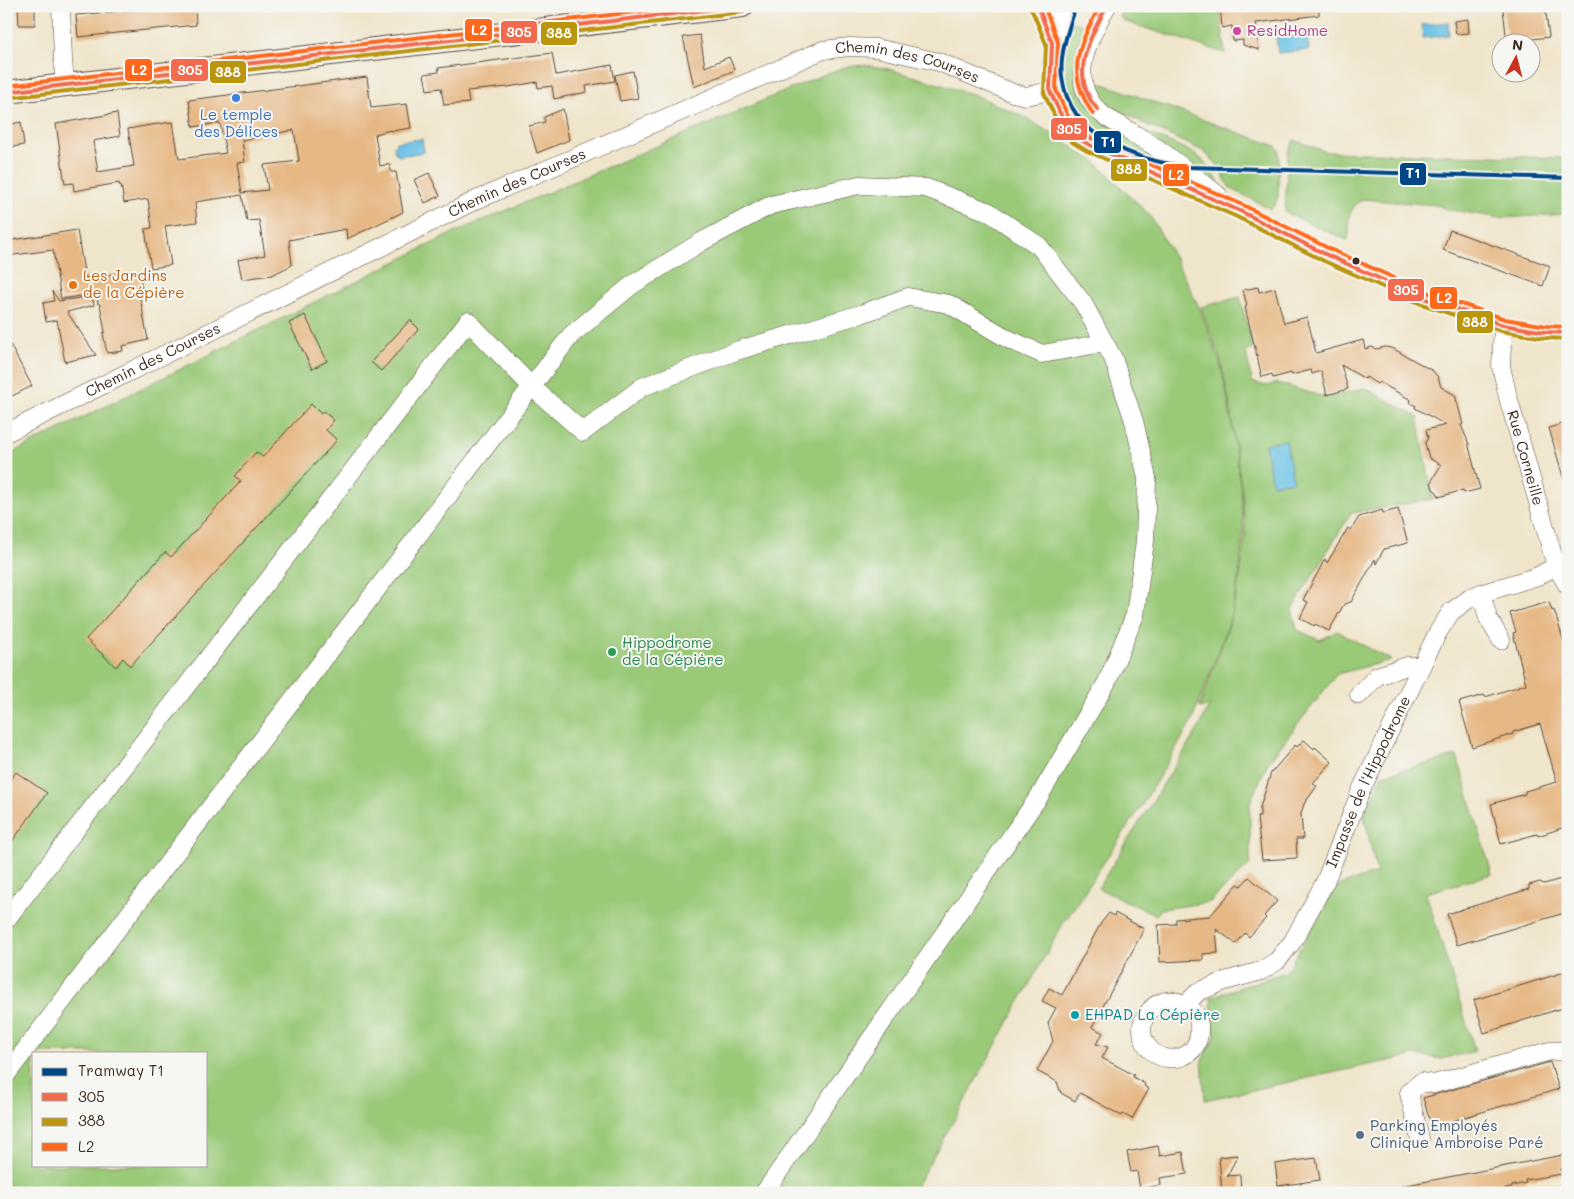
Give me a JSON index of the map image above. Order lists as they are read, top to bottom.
{
  "streets": {
    "street": ["Chemin des Courses", "Rue Corneille", "Impasse de l'Hippodrome"]
  },
  "crossings": [
    ["Rue Corneille", "Impasse de l'Hippodrome"]
  ],
  "places": [
    "ResidHome",
    "Le temple des Délices",
    "Les Jardins de la Cépière",
    "Hippodrome de la Cépière",
    "EHPAD La Cépière",
    "Parking Employés Clinique Ambroise Paré"
  ],
  "lines": [
    "tram line T1",
    "transit line 305",
    "transit line L2",
    "transit line 388"
  ],
  "legend": [
    "Tramway T1",
    "305",
    "388",
    "L2"
  ],
  "north": "top"
}
